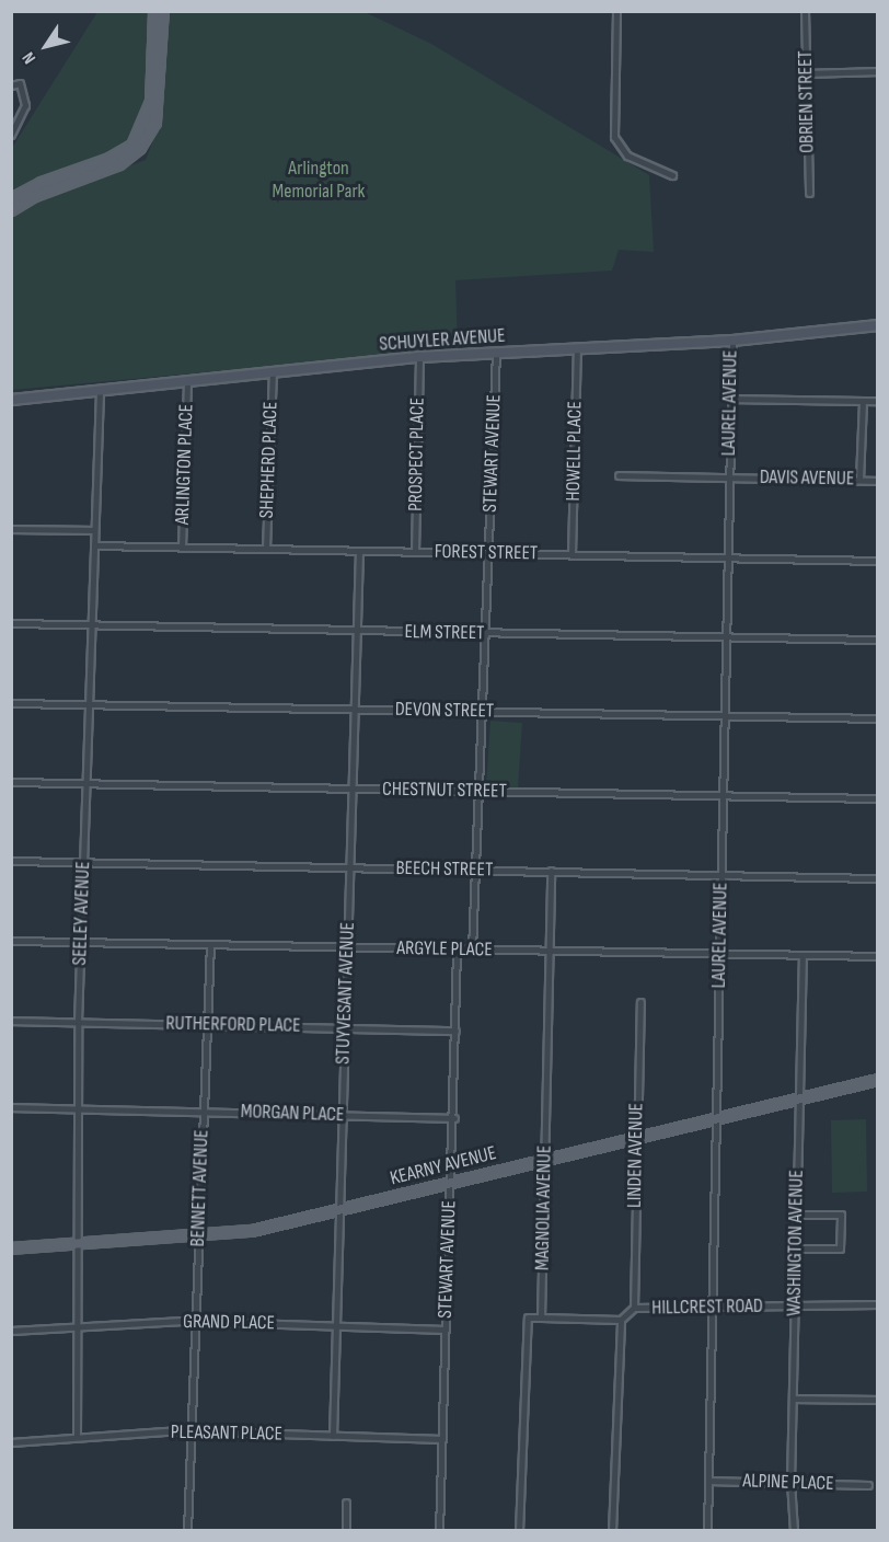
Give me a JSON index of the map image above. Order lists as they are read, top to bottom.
{
  "streets": {
    "main road": ["SCHUYLER AVENUE", "KEARNY AVENUE"],
    "street": [
      "OBRIEN STREET",
      "LAUREL AVENUE",
      "HOWELL PLACE",
      "STEWART AVENUE",
      "PROSPECT PLACE",
      "SHEPHERD PLACE",
      "ARLINGTON PLACE",
      "DAVIS AVENUE",
      "FOREST STREET",
      "ELM STREET",
      "DEVON STREET",
      "CHESTNUT STREET",
      "BEECH STREET",
      "SEELEY AVENUE",
      "ARGYLE PLACE",
      "STUYVESANT AVENUE",
      "RUTHERFORD PLACE",
      "MORGAN PLACE",
      "LINDEN AVENUE",
      "BENNETT AVENUE",
      "MAGNOLIA AVENUE",
      "WASHINGTON AVENUE",
      "HILLCREST ROAD",
      "GRAND PLACE",
      "PLEASANT PLACE",
      "ALPINE PLACE"
    ]
  },
  "crossings": [
    ["SCHUYLER AVENUE", "LAUREL AVENUE"],
    ["SCHUYLER AVENUE", "HOWELL PLACE"],
    ["SCHUYLER AVENUE", "STEWART AVENUE"],
    ["SCHUYLER AVENUE", "PROSPECT PLACE"],
    ["SCHUYLER AVENUE", "SHEPHERD PLACE"],
    ["SCHUYLER AVENUE", "ARLINGTON PLACE"],
    ["SCHUYLER AVENUE", "SEELEY AVENUE"],
    ["LAUREL AVENUE", "DAVIS AVENUE"],
    ["LAUREL AVENUE", "FOREST STREET"],
    ["LAUREL AVENUE", "ELM STREET"],
    ["LAUREL AVENUE", "DEVON STREET"],
    ["LAUREL AVENUE", "CHESTNUT STREET"],
    ["LAUREL AVENUE", "BEECH STREET"],
    ["LAUREL AVENUE", "ARGYLE PLACE"],
    ["LAUREL AVENUE", "KEARNY AVENUE"],
    ["LAUREL AVENUE", "HILLCREST ROAD"],
    ["LAUREL AVENUE", "ALPINE PLACE"],
    ["HOWELL PLACE", "FOREST STREET"],
    ["STEWART AVENUE", "FOREST STREET"],
    ["STEWART AVENUE", "ELM STREET"],
    ["STEWART AVENUE", "DEVON STREET"],
    ["STEWART AVENUE", "CHESTNUT STREET"],
    ["STEWART AVENUE", "BEECH STREET"],
    ["STEWART AVENUE", "ARGYLE PLACE"],
    ["STEWART AVENUE", "RUTHERFORD PLACE"],
    ["STEWART AVENUE", "MORGAN PLACE"],
    ["STEWART AVENUE", "KEARNY AVENUE"],
    ["STEWART AVENUE", "GRAND PLACE"],
    ["STEWART AVENUE", "PLEASANT PLACE"],
    ["PROSPECT PLACE", "FOREST STREET"],
    ["SHEPHERD PLACE", "FOREST STREET"],
    ["ARLINGTON PLACE", "FOREST STREET"],
    ["FOREST STREET", "SEELEY AVENUE"],
    ["FOREST STREET", "STUYVESANT AVENUE"],
    ["ELM STREET", "SEELEY AVENUE"],
    ["ELM STREET", "STUYVESANT AVENUE"],
    ["DEVON STREET", "SEELEY AVENUE"],
    ["DEVON STREET", "STUYVESANT AVENUE"],
    ["CHESTNUT STREET", "SEELEY AVENUE"],
    ["CHESTNUT STREET", "STUYVESANT AVENUE"],
    ["BEECH STREET", "SEELEY AVENUE"],
    ["BEECH STREET", "STUYVESANT AVENUE"],
    ["BEECH STREET", "MAGNOLIA AVENUE"],
    ["SEELEY AVENUE", "ARGYLE PLACE"],
    ["SEELEY AVENUE", "RUTHERFORD PLACE"],
    ["SEELEY AVENUE", "MORGAN PLACE"],
    ["SEELEY AVENUE", "KEARNY AVENUE"],
    ["SEELEY AVENUE", "GRAND PLACE"],
    ["SEELEY AVENUE", "PLEASANT PLACE"],
    ["ARGYLE PLACE", "STUYVESANT AVENUE"],
    ["ARGYLE PLACE", "BENNETT AVENUE"],
    ["ARGYLE PLACE", "MAGNOLIA AVENUE"],
    ["ARGYLE PLACE", "WASHINGTON AVENUE"],
    ["STUYVESANT AVENUE", "RUTHERFORD PLACE"],
    ["STUYVESANT AVENUE", "MORGAN PLACE"],
    ["STUYVESANT AVENUE", "KEARNY AVENUE"],
    ["STUYVESANT AVENUE", "GRAND PLACE"],
    ["STUYVESANT AVENUE", "PLEASANT PLACE"],
    ["RUTHERFORD PLACE", "BENNETT AVENUE"],
    ["MORGAN PLACE", "BENNETT AVENUE"],
    ["LINDEN AVENUE", "KEARNY AVENUE"],
    ["LINDEN AVENUE", "HILLCREST ROAD"],
    ["KEARNY AVENUE", "BENNETT AVENUE"],
    ["KEARNY AVENUE", "MAGNOLIA AVENUE"],
    ["KEARNY AVENUE", "WASHINGTON AVENUE"],
    ["BENNETT AVENUE", "GRAND PLACE"],
    ["BENNETT AVENUE", "PLEASANT PLACE"],
    ["WASHINGTON AVENUE", "HILLCREST ROAD"],
    ["WASHINGTON AVENUE", "ALPINE PLACE"]
  ],
  "parks": ["Arlington Memorial Park"],
  "north": "bottom left"
}
